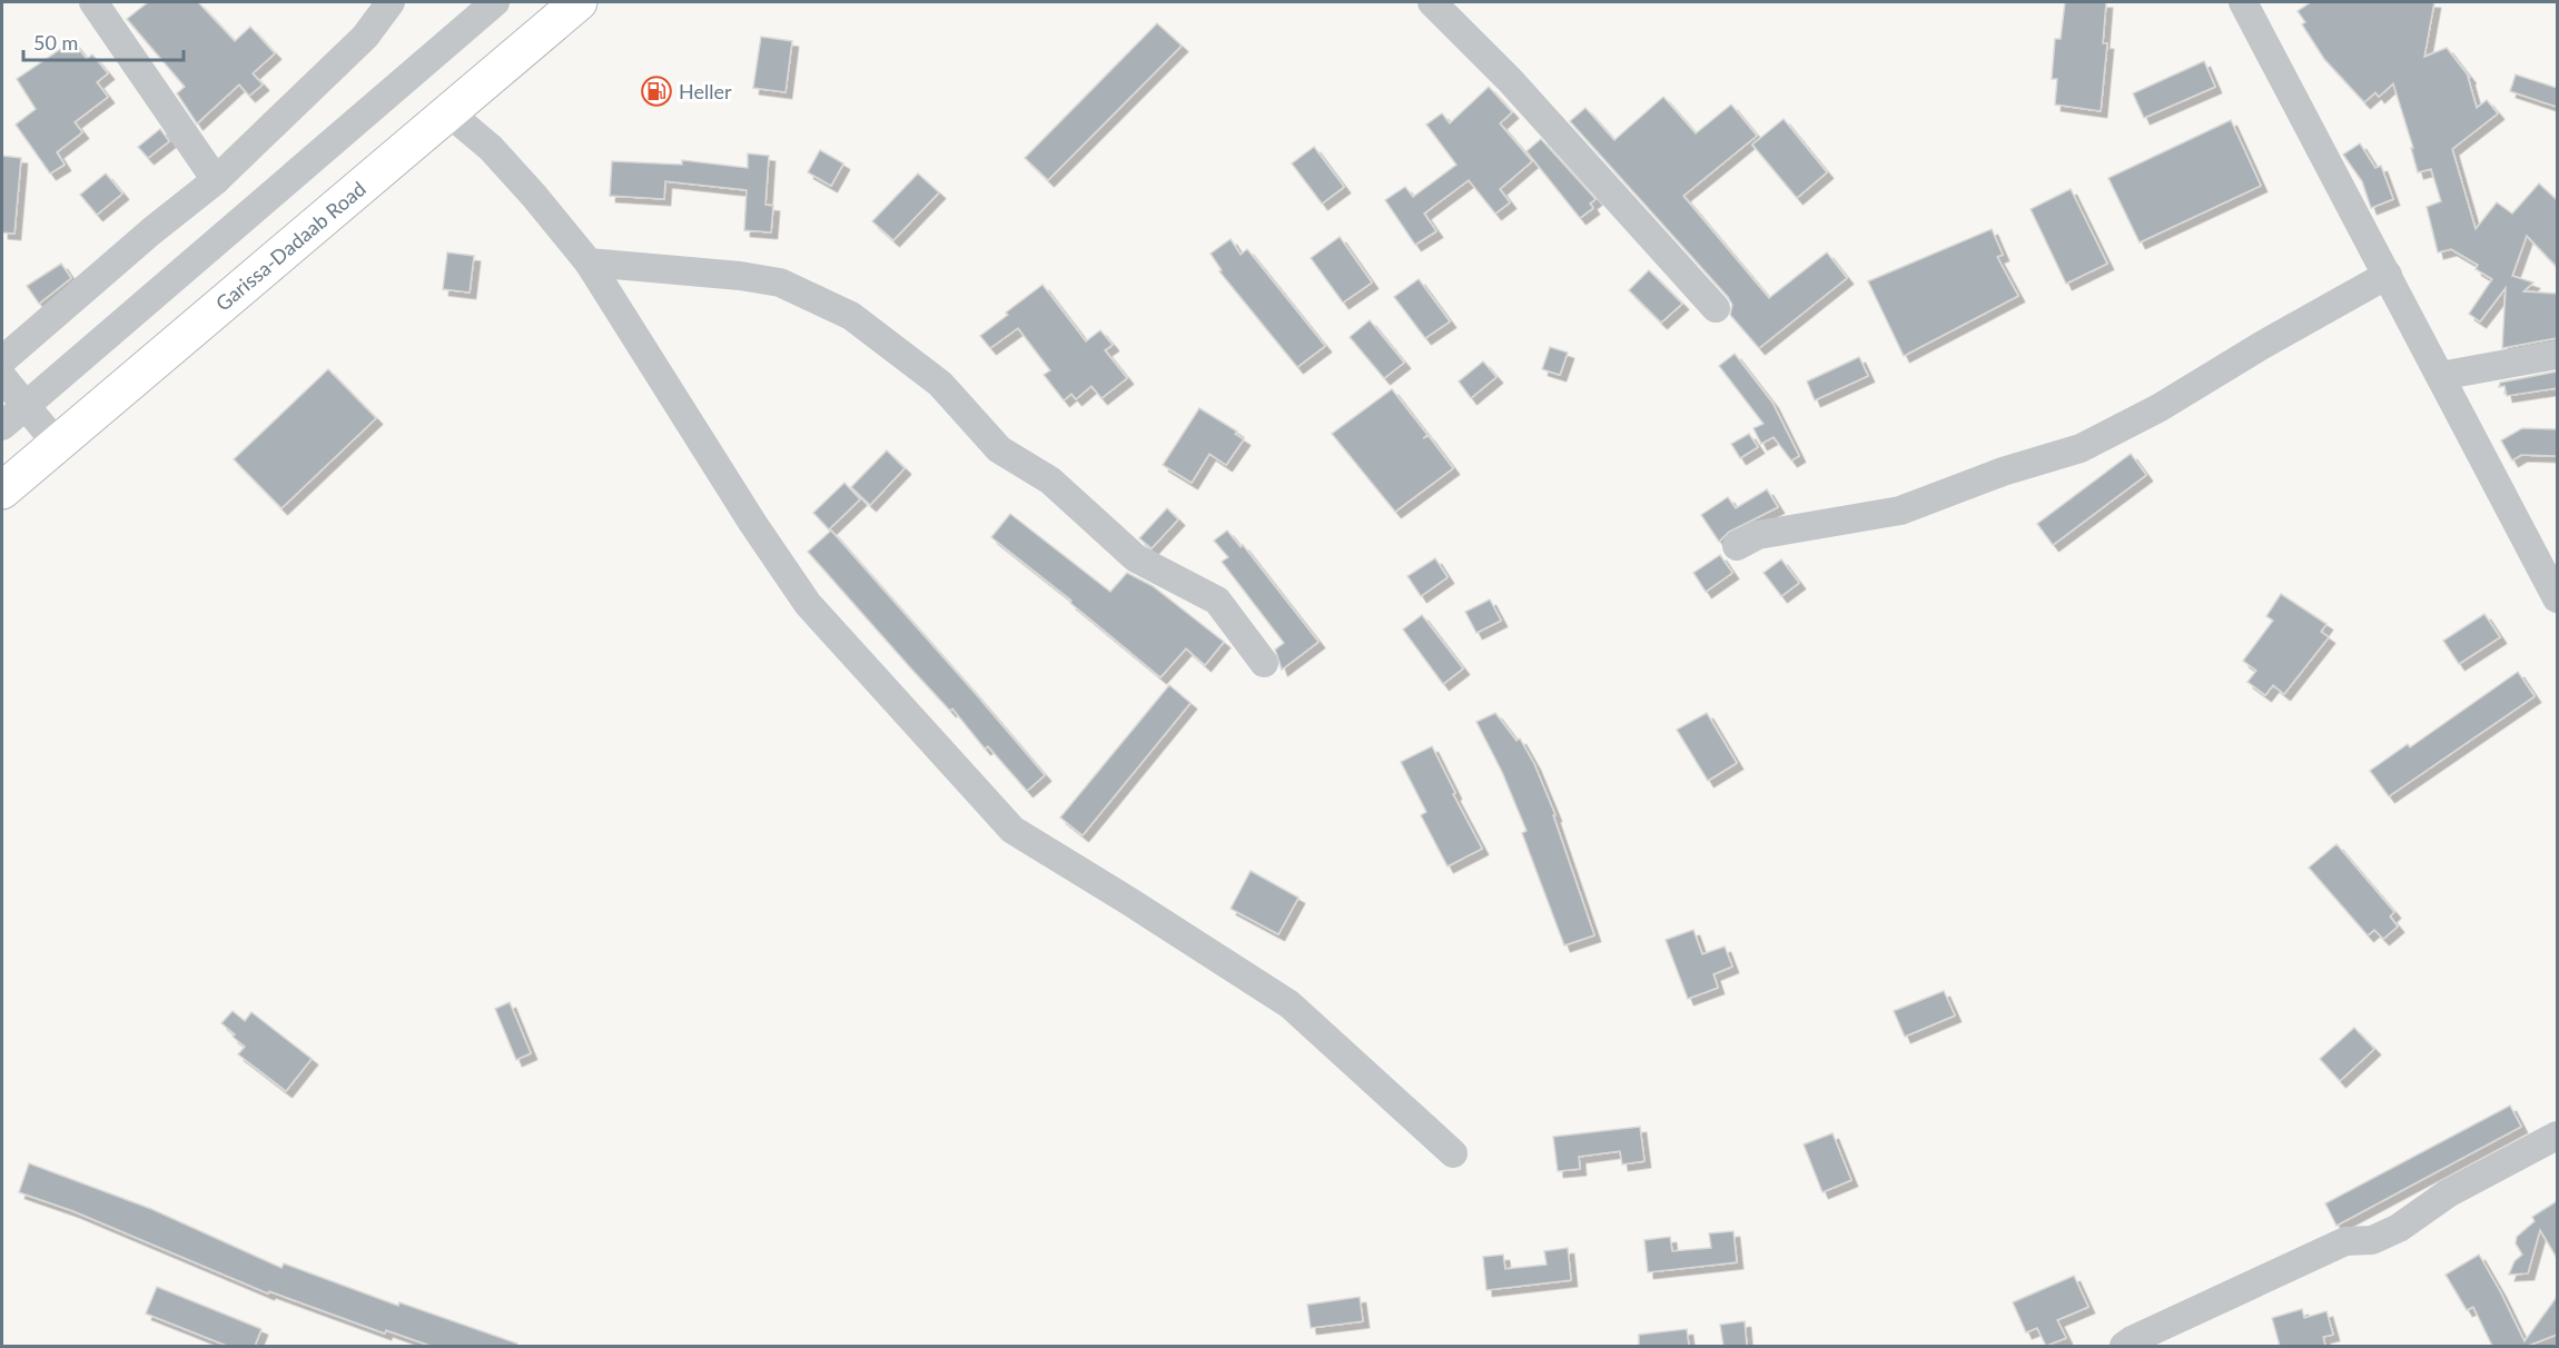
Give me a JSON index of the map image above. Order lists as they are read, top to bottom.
{
  "streets": {
    "highway": ["Garissa-Dadaab Road"]
  },
  "places": {
    "fuel station": ["Heller"]
  },
  "scale_bar": "50 m"
}
